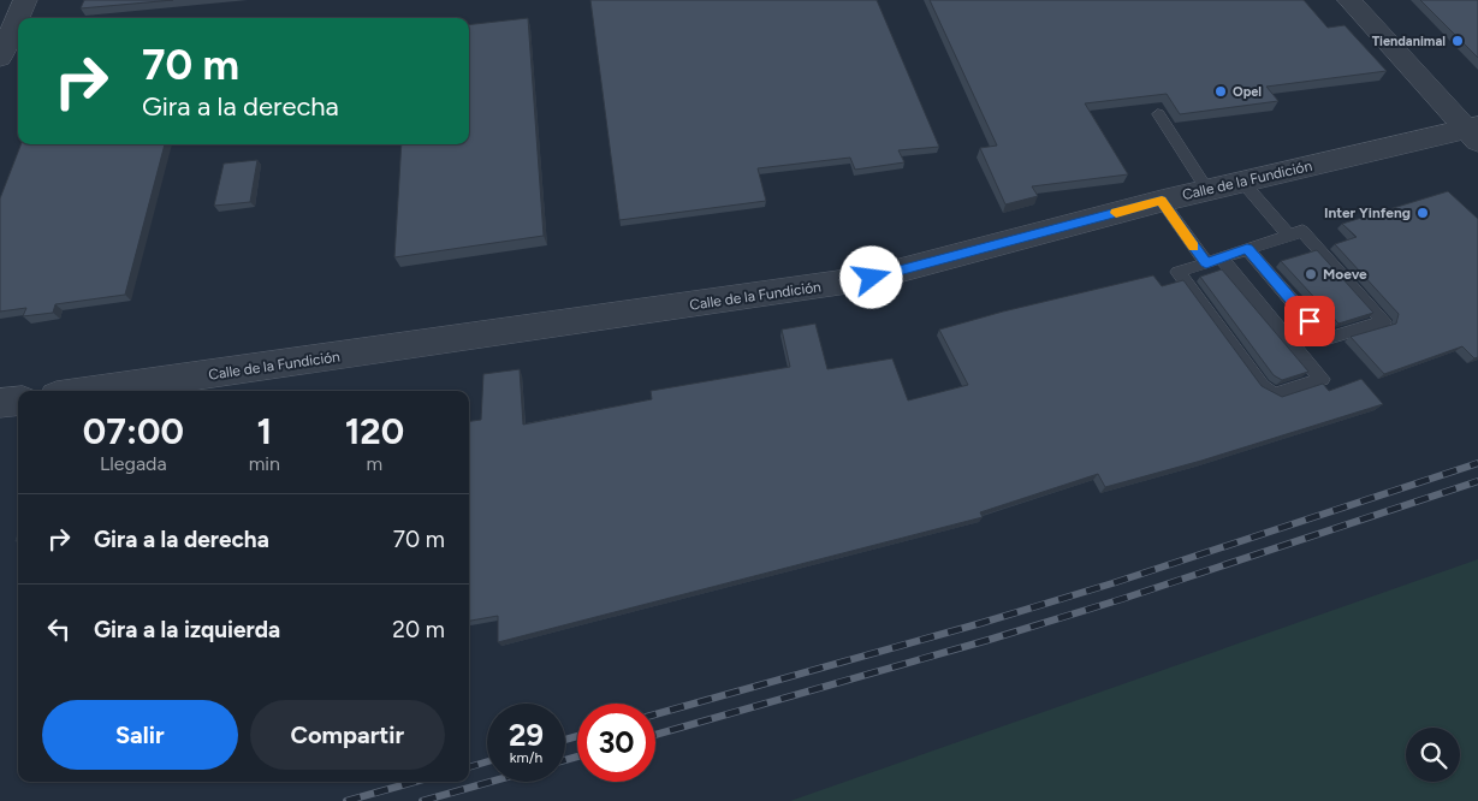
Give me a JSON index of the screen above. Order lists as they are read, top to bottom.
{
  "streets": {
    "street": ["Calle de la Fundición"]
  },
  "places": [
    "Tiendanimal",
    "Opel",
    "Inter Yinfeng",
    "Moeve"
  ],
  "page": {
    "turn": ["70 m", "Gira a la derecha"],
    "eta": [
      "07:00",
      "Llegada",
      "1",
      "min",
      "120",
      "m"
    ],
    "list": [
      {
        "name": "Gira a la derecha",
        "value": "70 m"
      },
      {
        "name": "Gira a la izquierda",
        "value": "20 m"
      }
    ],
    "buttons": ["Salir", "Compartir"],
    "speed": "29 km/h",
    "limit": "30"
  }
}
